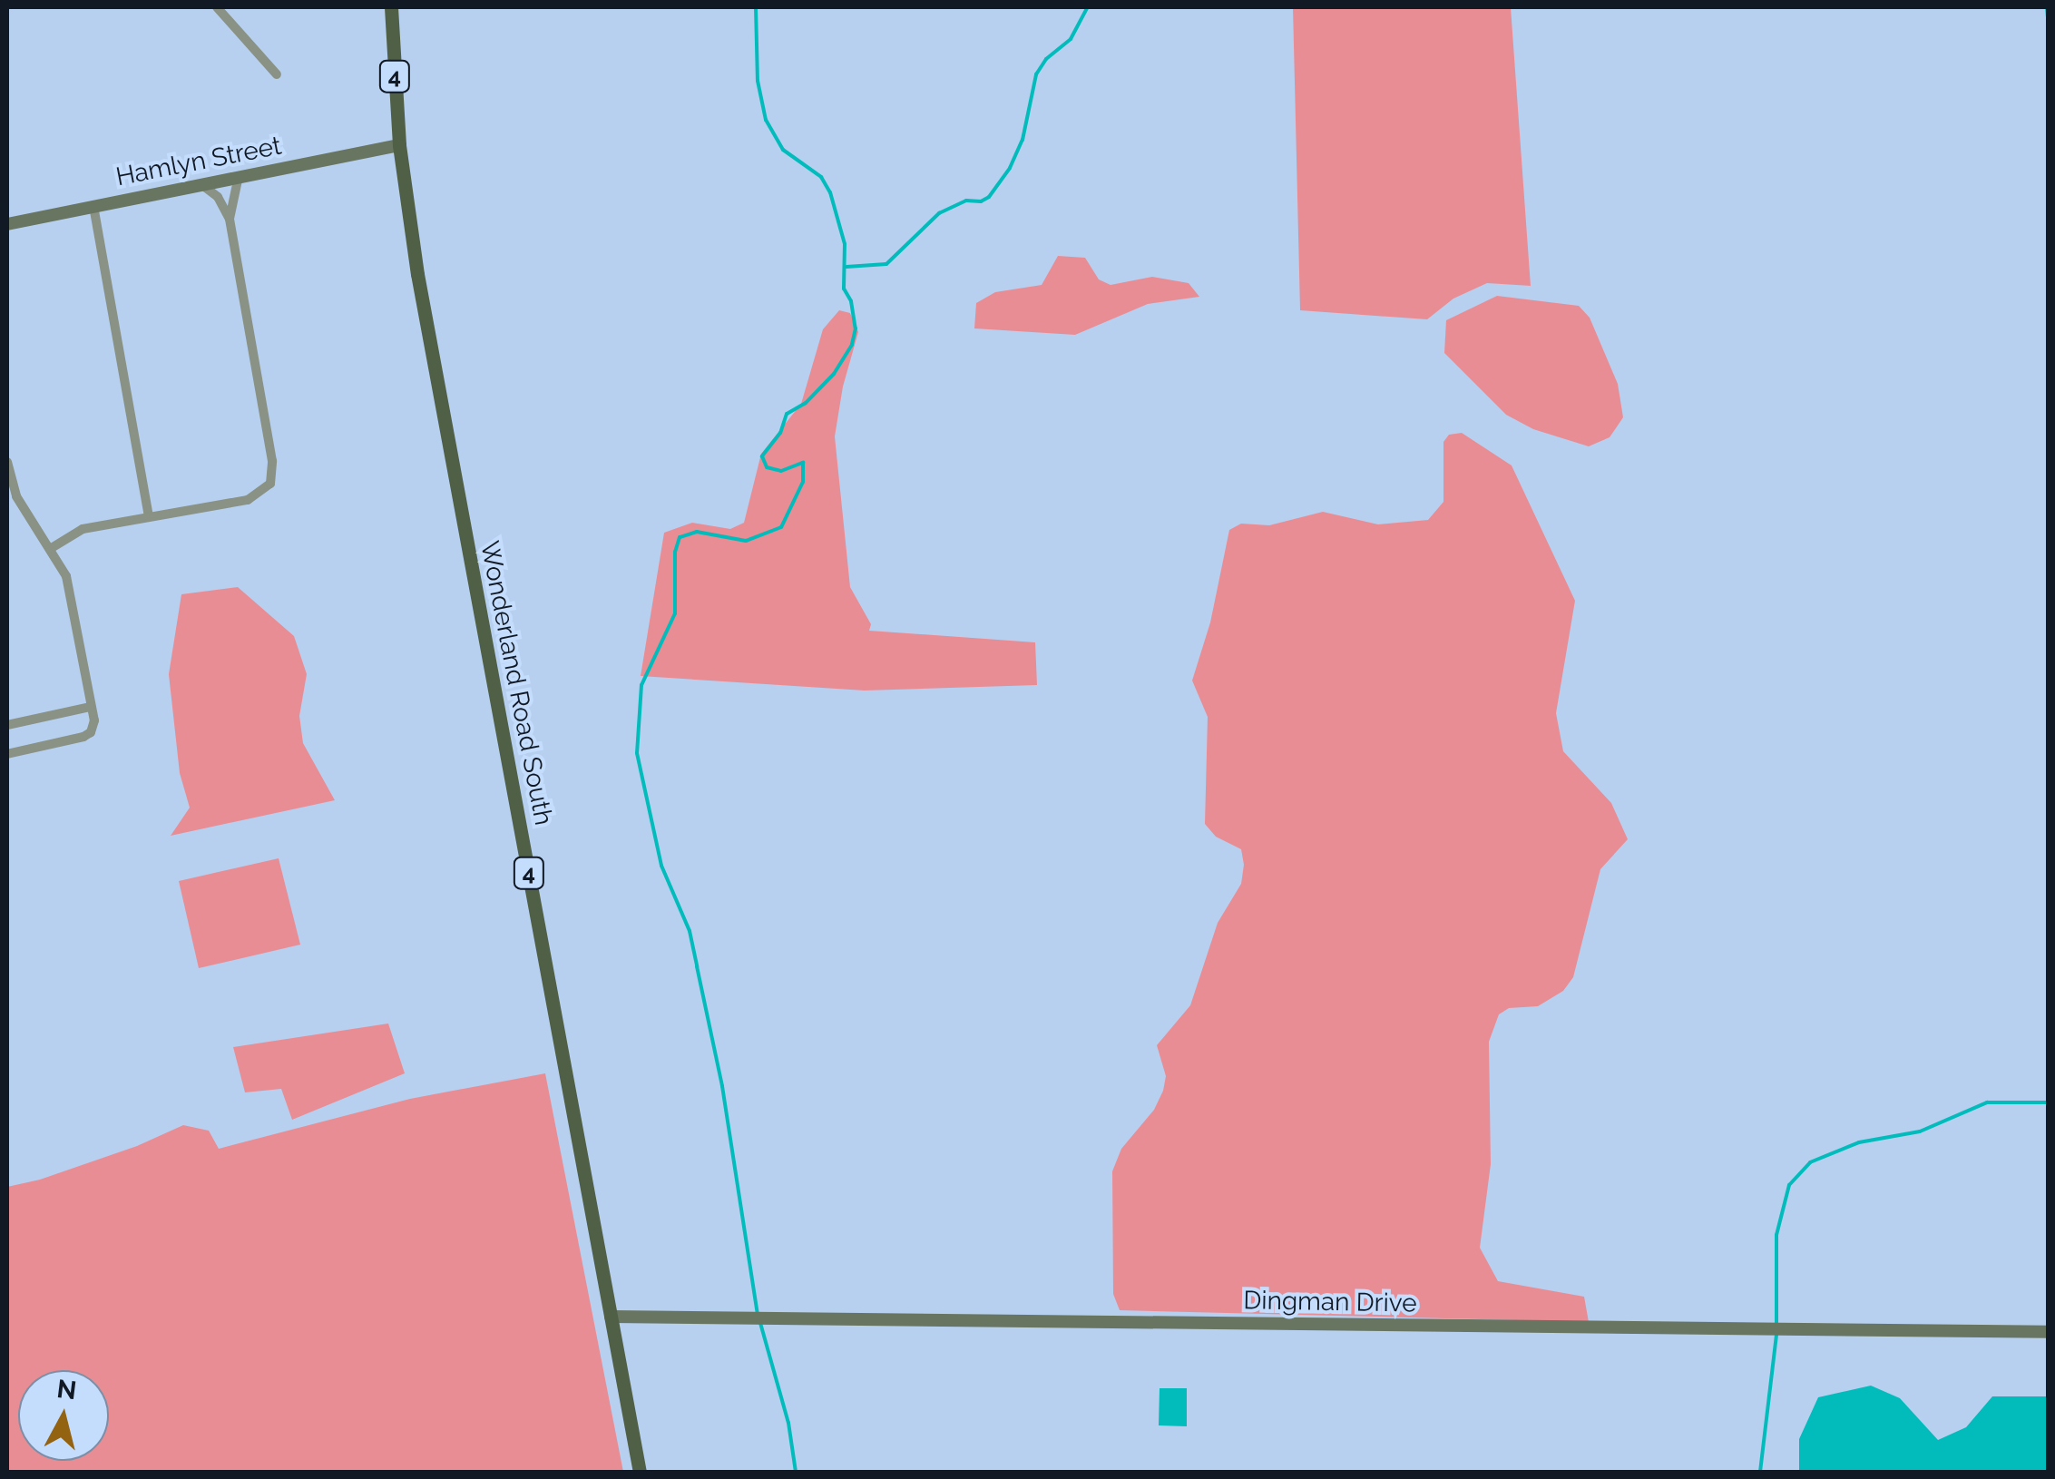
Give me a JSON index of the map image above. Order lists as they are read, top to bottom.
{
  "streets": {
    "main road": ["4", "Wonderland Road South"],
    "street": ["Hamlyn Street", "Dingman Drive"]
  },
  "crossings": [
    ["Hamlyn Street", "Wonderland Road South"],
    ["Wonderland Road South", "Dingman Drive"]
  ],
  "north": "top"
}
